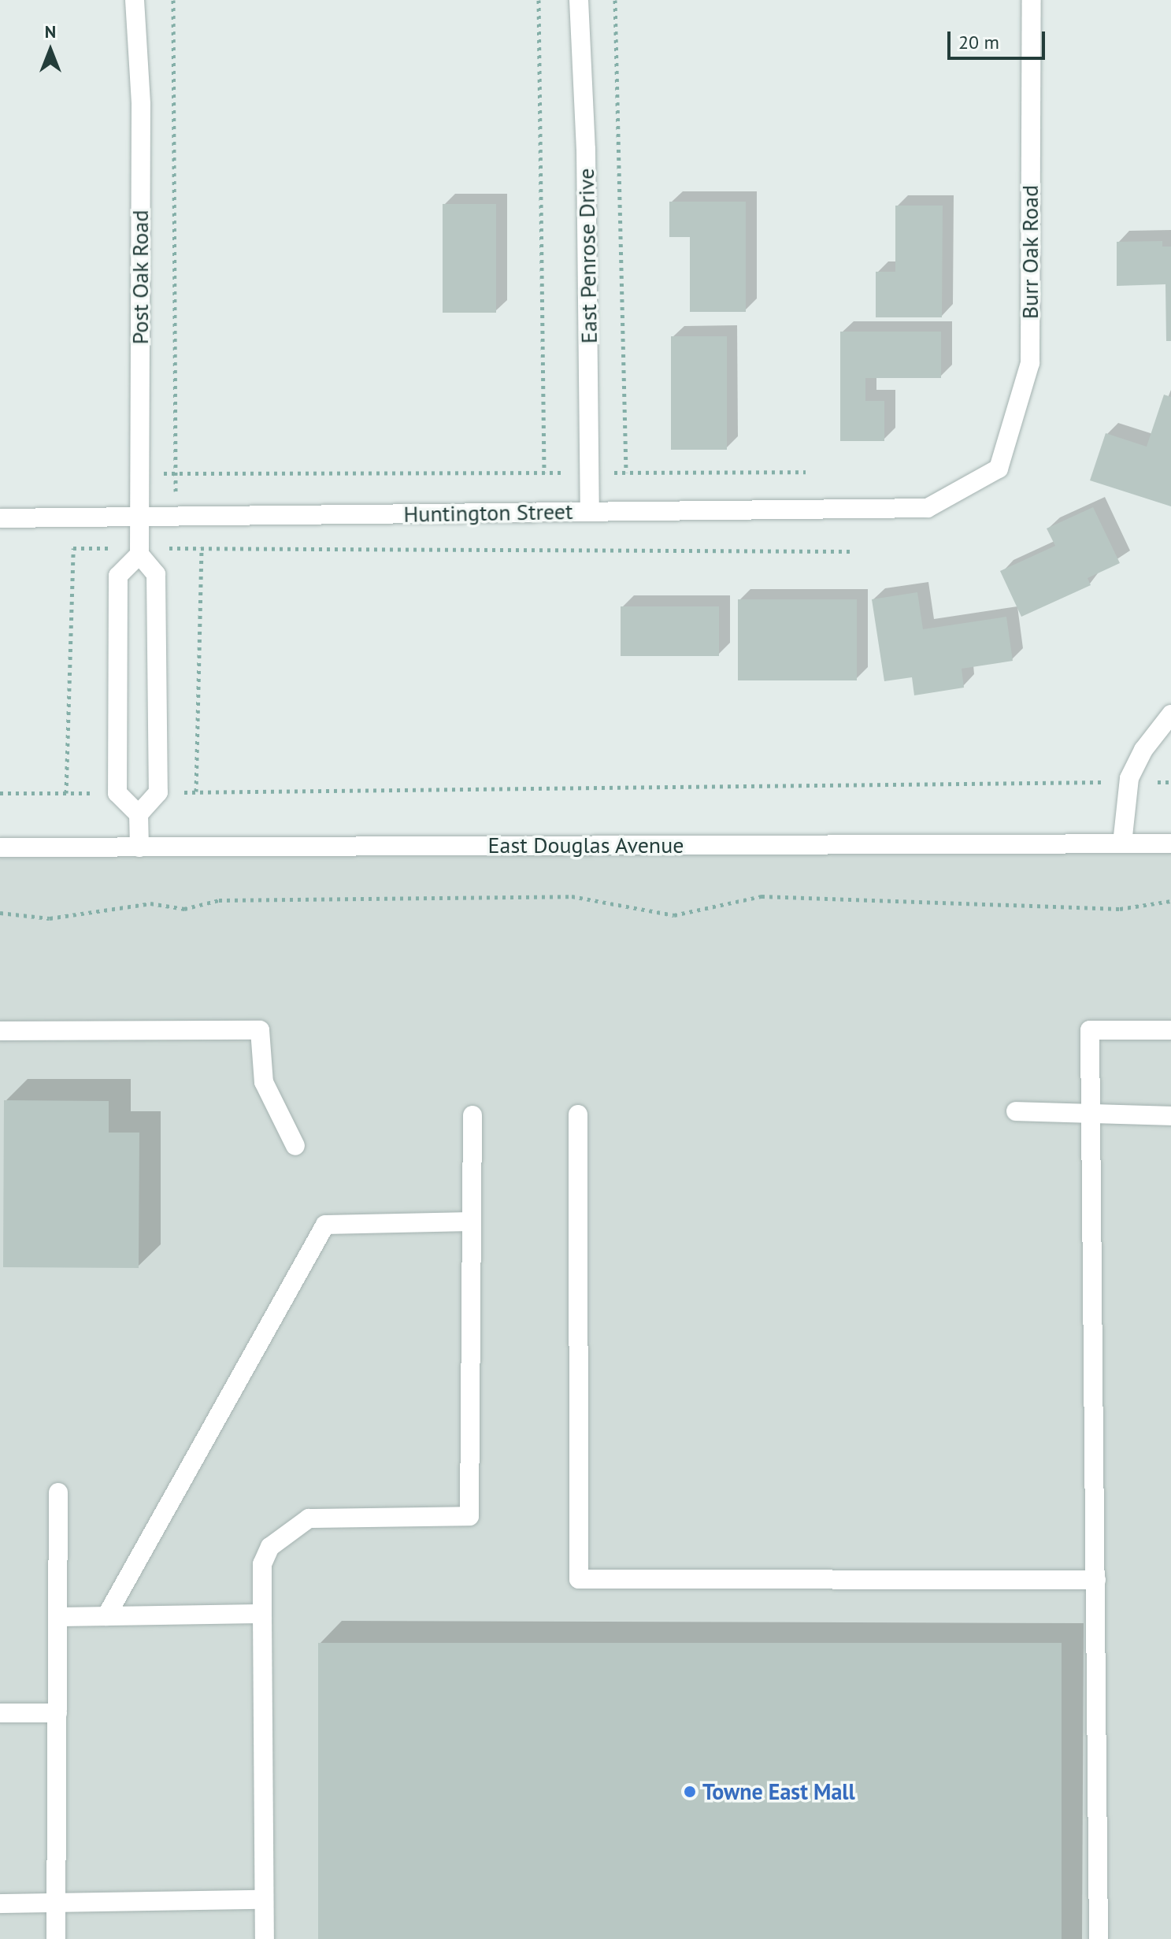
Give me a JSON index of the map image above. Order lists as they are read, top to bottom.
{
  "streets": {
    "street": [
      "Burr Oak Road",
      "East Penrose Drive",
      "Post Oak Road",
      "Huntington Street",
      "East Douglas Avenue"
    ]
  },
  "crossings": [
    ["Burr Oak Road", "Huntington Street"],
    ["East Penrose Drive", "Huntington Street"],
    ["Post Oak Road", "Huntington Street"]
  ],
  "places": ["Towne East Mall"],
  "scale_bar": "20 m",
  "north": "top"
}
